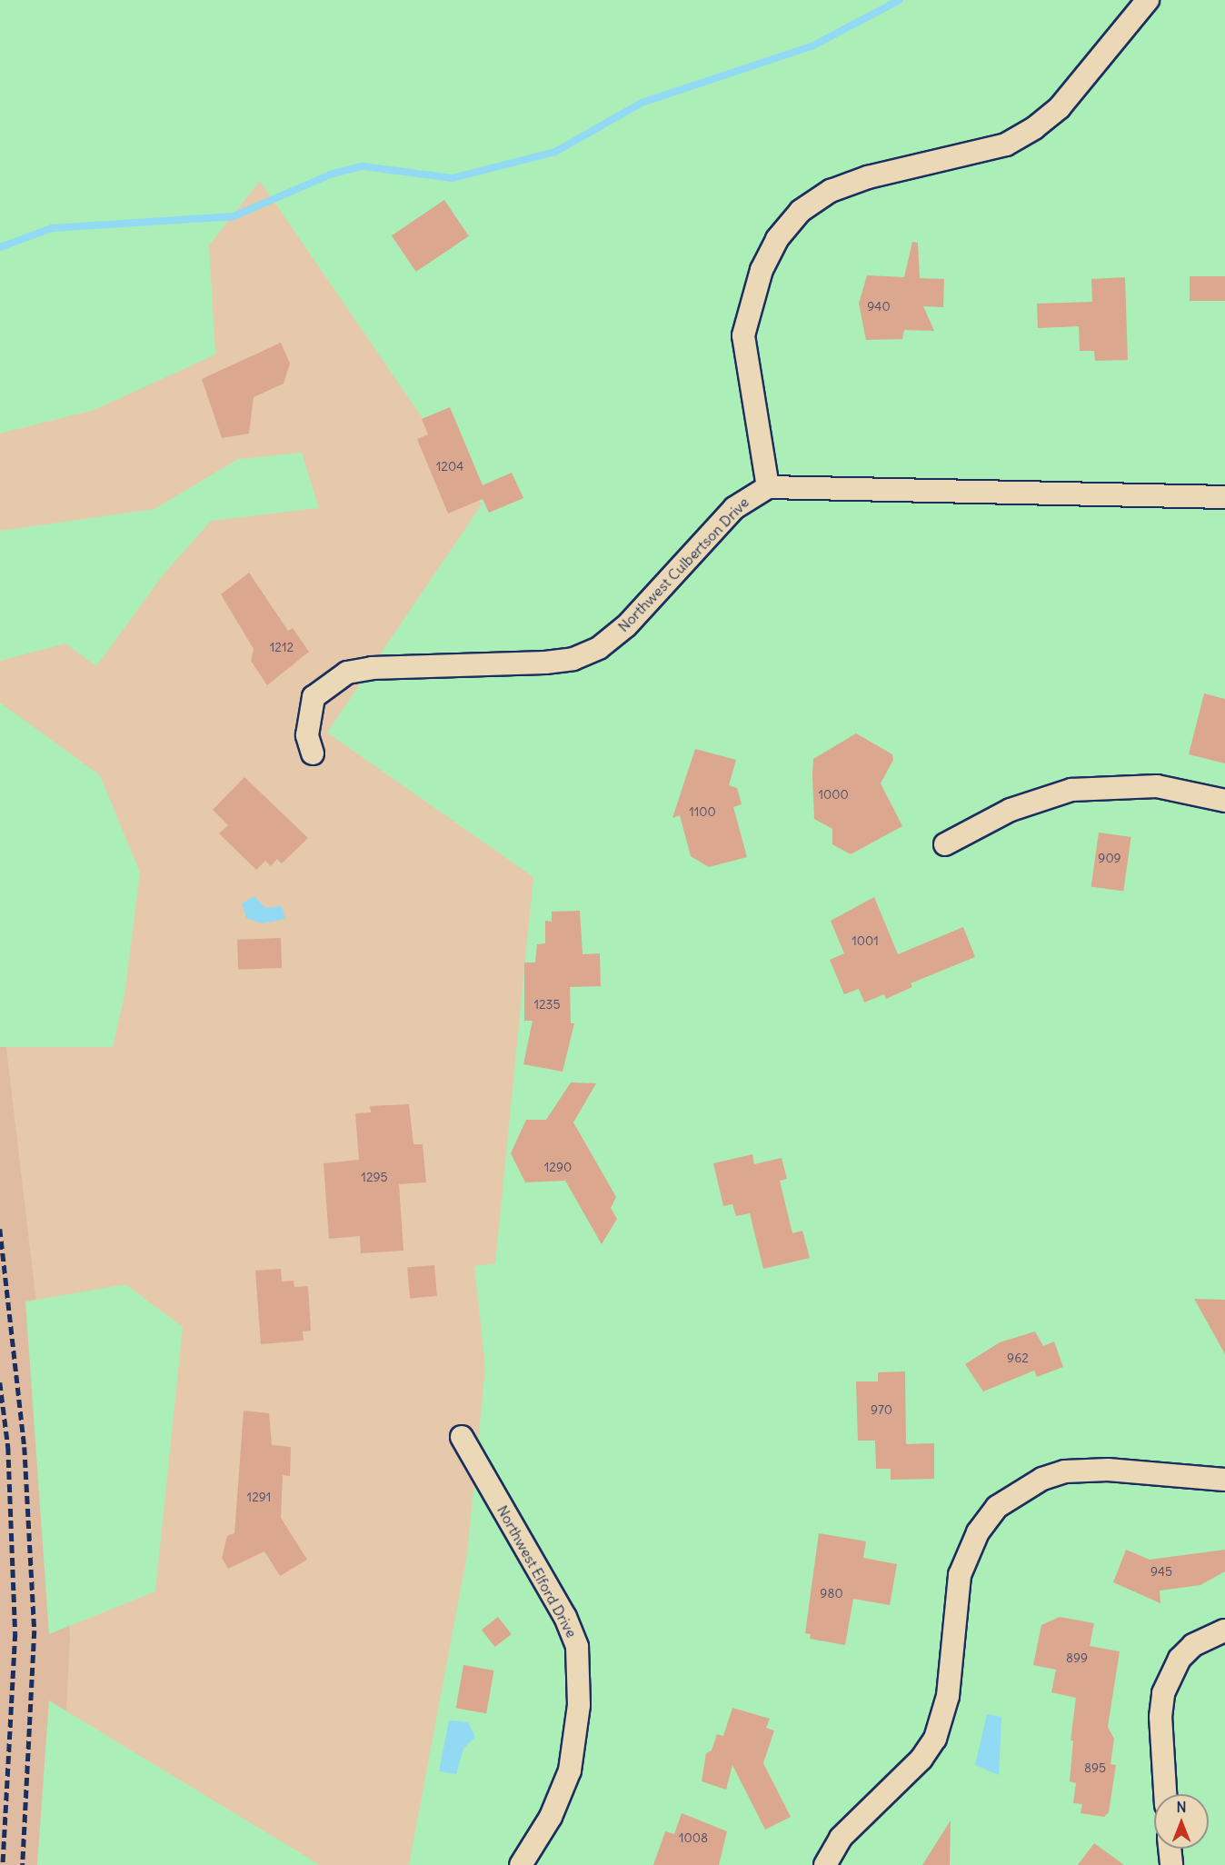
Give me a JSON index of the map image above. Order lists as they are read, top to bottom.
{
  "streets": {
    "street": ["Northwest Culbertson Drive", "Northwest Elford Drive"]
  },
  "house_numbers": [
    "940",
    "1204",
    "1212",
    "1000",
    "1100",
    "909",
    "1001",
    "1235",
    "1290",
    "1295",
    "962",
    "970",
    "1291",
    "945",
    "980",
    "899",
    "895",
    "1008"
  ],
  "north": "top"
}
